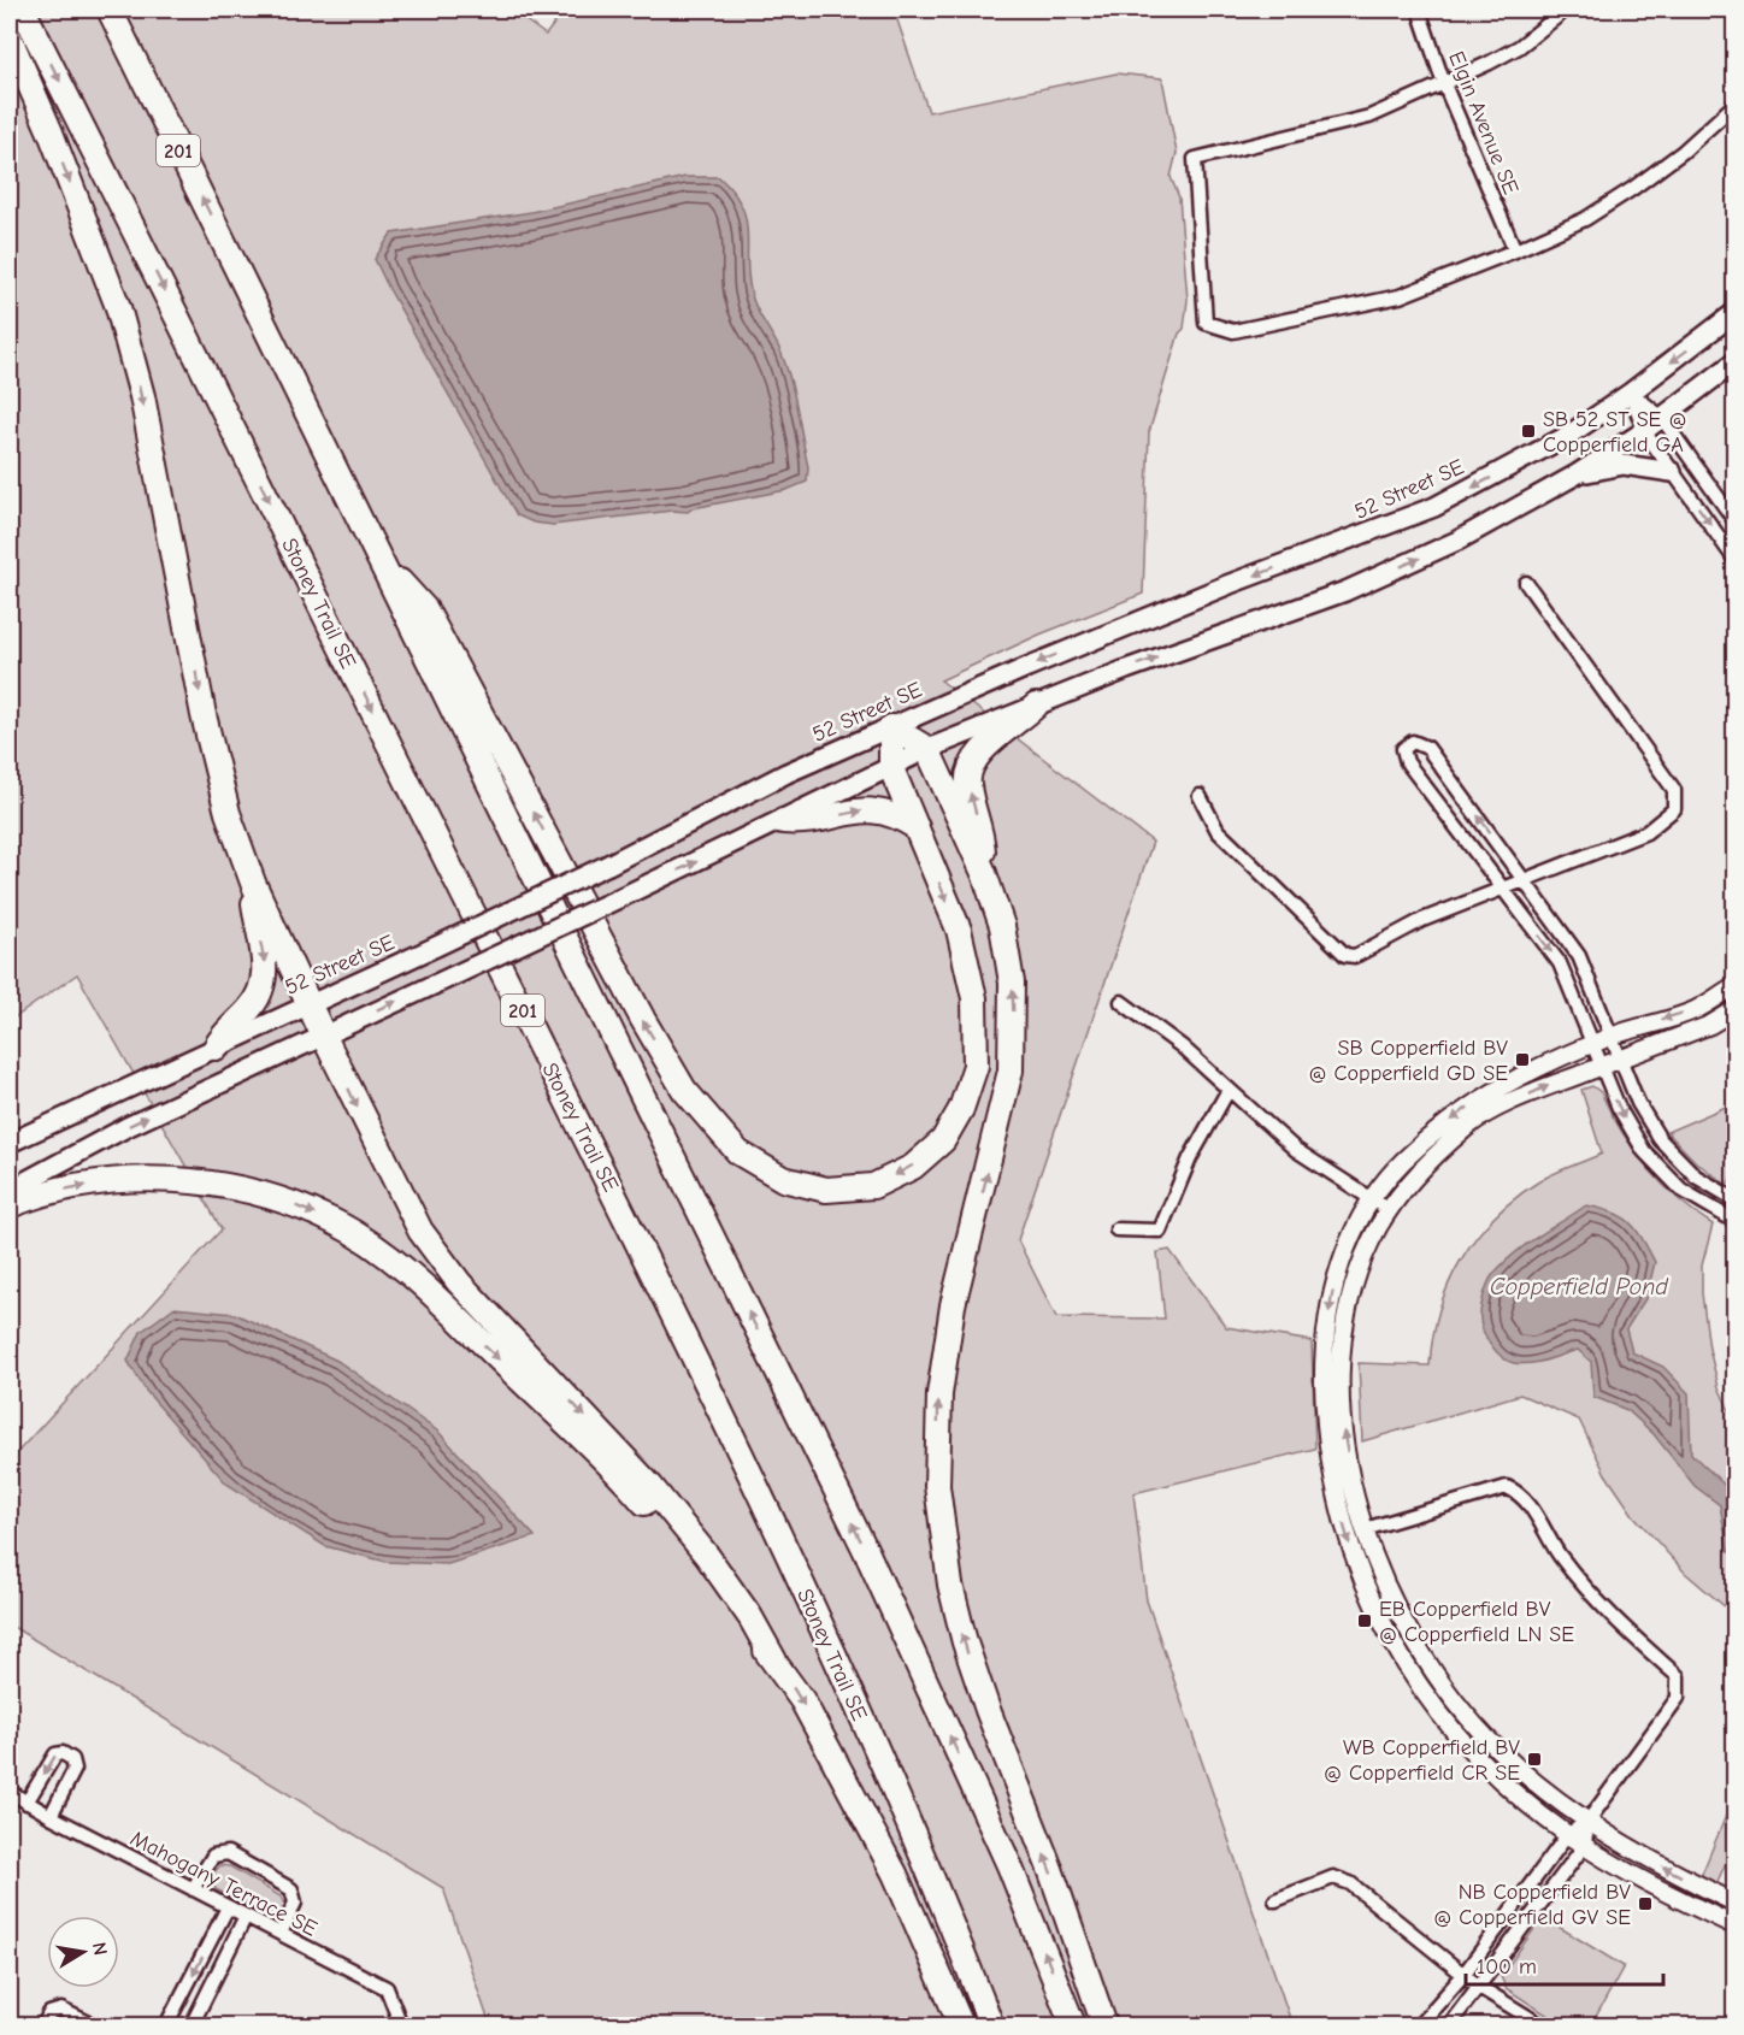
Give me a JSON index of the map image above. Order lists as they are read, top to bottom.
{
  "streets": {
    "highway": ["201", "Stoney Trail SE"],
    "main road": ["52 Street SE"],
    "street": ["Elgin Avenue SE", "Mahogany Terrace SE"]
  },
  "water": ["Copperfield Pond"],
  "places": {
    "transit": [
      "SB 52 ST SE @ Copperfield GA",
      "SB Copperfield BV @ Copperfield GD SE",
      "EB Copperfield BV @ Copperfield LN SE",
      "WB Copperfield BV @ Copperfield CR SE",
      "NB Copperfield BV @ Copperfield GV SE"
    ]
  },
  "scale_bar": "100 m",
  "north": "right"
}
